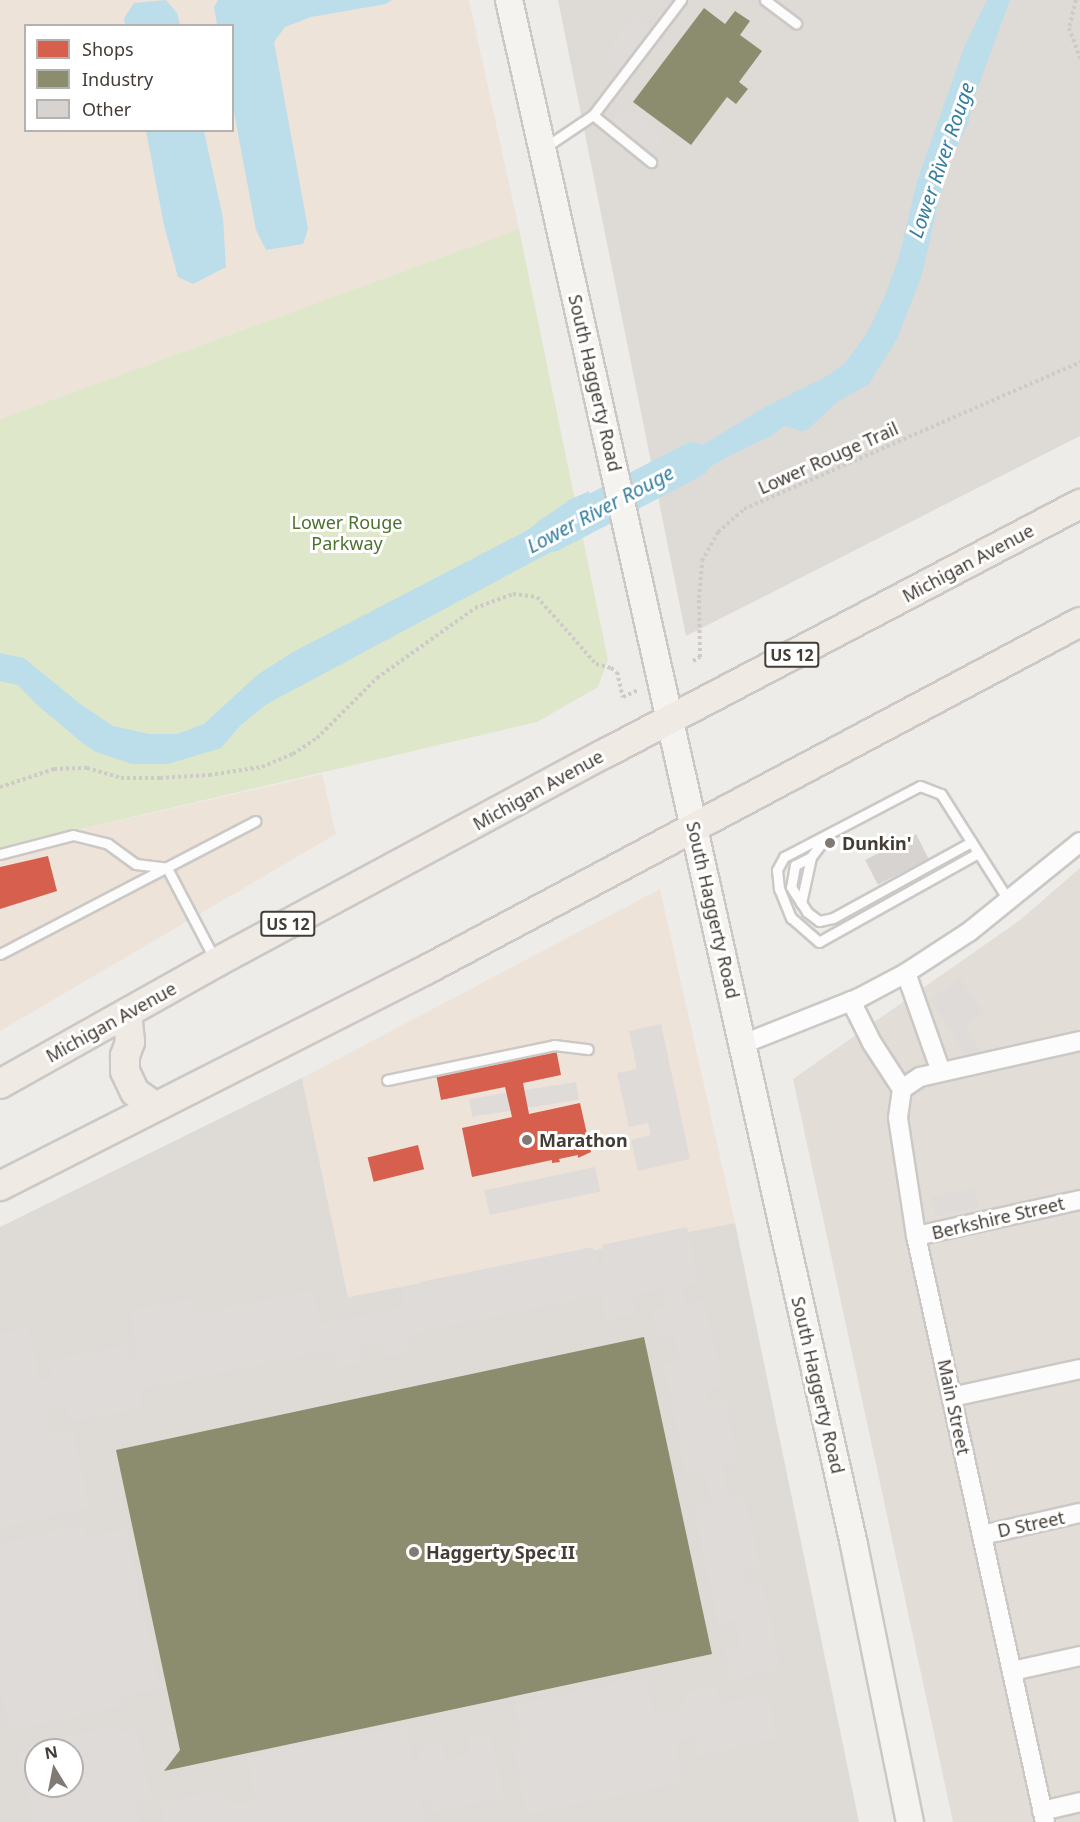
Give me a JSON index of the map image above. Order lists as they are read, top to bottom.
{
  "streets": {
    "main road": ["South Haggerty Road", "Michigan Avenue", "US 12"],
    "street": ["Berkshire Street", "Main Street", "D Street"],
    "path": ["Lower Rouge Trail"]
  },
  "crossings": [
    ["South Haggerty Road", "Michigan Avenue"],
    ["Berkshire Street", "Main Street"],
    ["Main Street", "D Street"]
  ],
  "water": ["Lower River Rouge"],
  "parks": ["Lower Rouge Parkway"],
  "places": ["Dunkin'", "Marathon", "Haggerty Spec II"],
  "legend": ["Shops", "Industry", "Other"],
  "north": "top"
}
